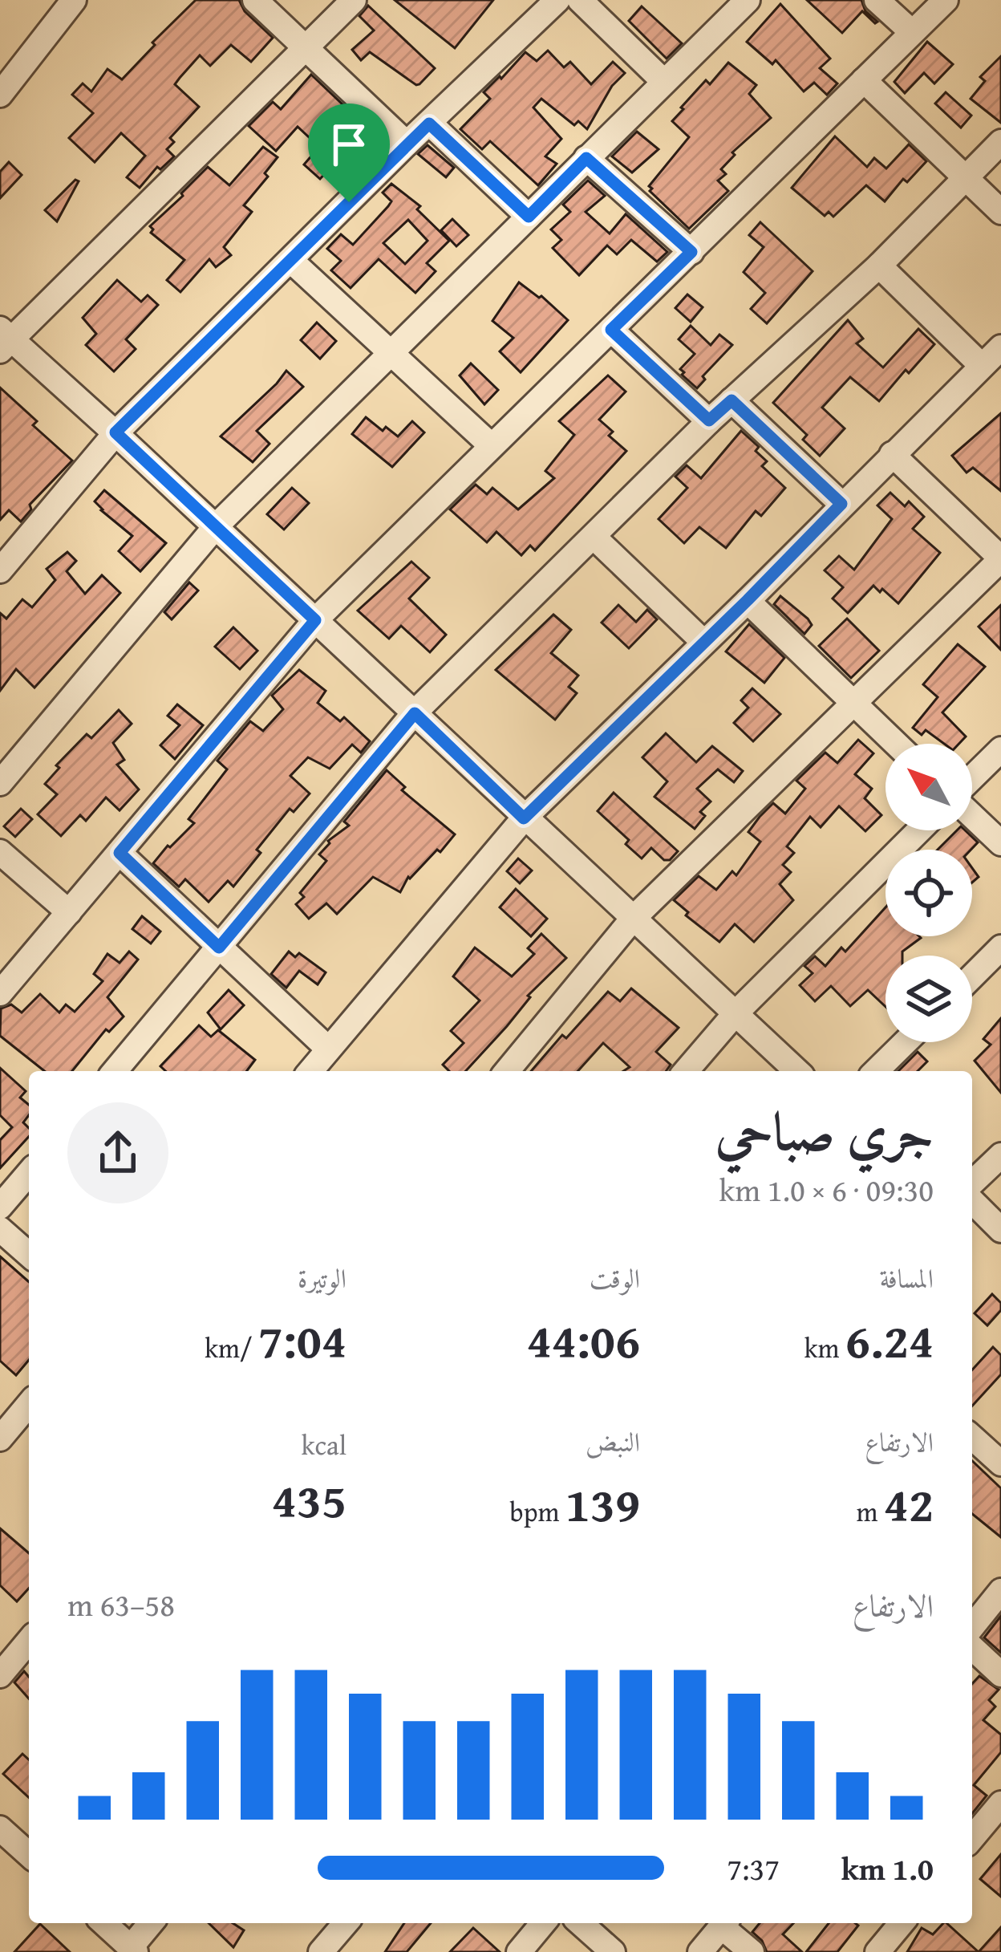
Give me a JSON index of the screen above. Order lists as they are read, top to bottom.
{
  "north": "top left",
  "page": {
    "heading": ["جري صباحي", "09:30 · 6 × 1.0 km"],
    "stats": [
      ["المسافة", "6.24 km"],
      ["الوقت", "44:06"],
      ["الوتيرة", "7:04 /km"],
      ["الارتفاع", "42 m"],
      ["النبض", "139 bpm"],
      ["kcal", "435"]
    ],
    "chart": ["الارتفاع", "58–63 m"],
    "list": [
      {
        "name": "1.0 km",
        "note": "7:37"
      }
    ]
  }
}
